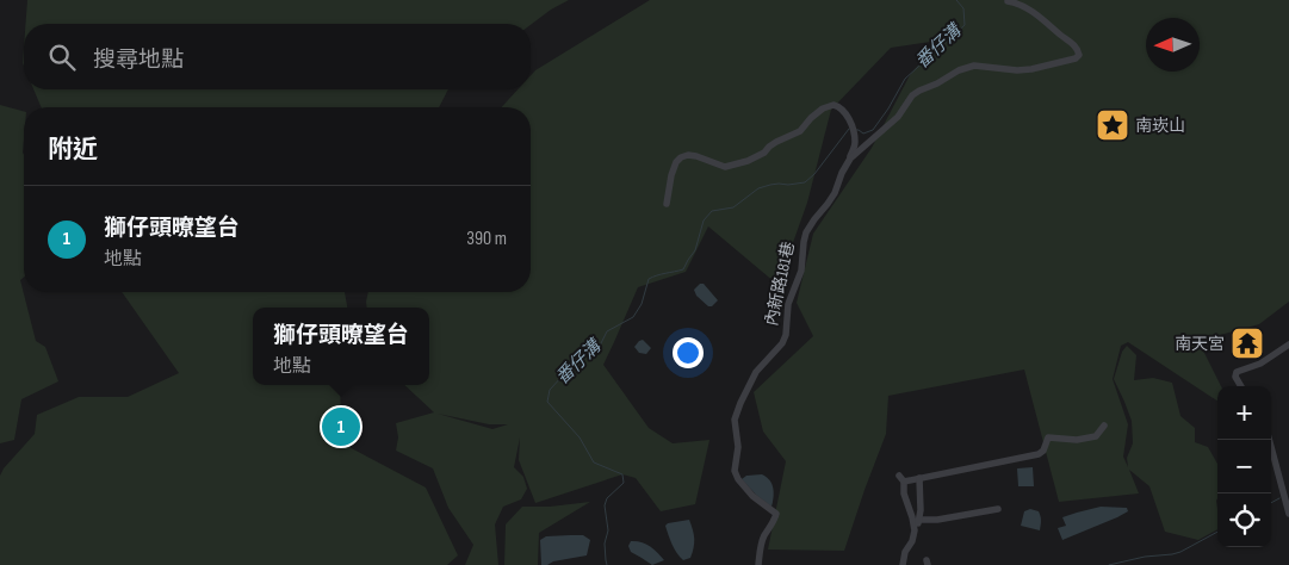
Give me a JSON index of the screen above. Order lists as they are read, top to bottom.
{
  "streets": {
    "street": ["內新路181巷"]
  },
  "water": ["番仔溝"],
  "places": {
    "place": ["南崁山"],
    "temple": ["南天宮"]
  },
  "north": "left",
  "page": {
    "search": "搜尋地點",
    "heading": "附近",
    "list": [
      {
        "mark": "1",
        "name": "獅仔頭暸望台",
        "note": "地點",
        "value": "390 m"
      }
    ],
    "popup": ["獅仔頭暸望台", "地點"],
    "map_buttons": ["+", "−"],
    "pins": "1"
  }
}
